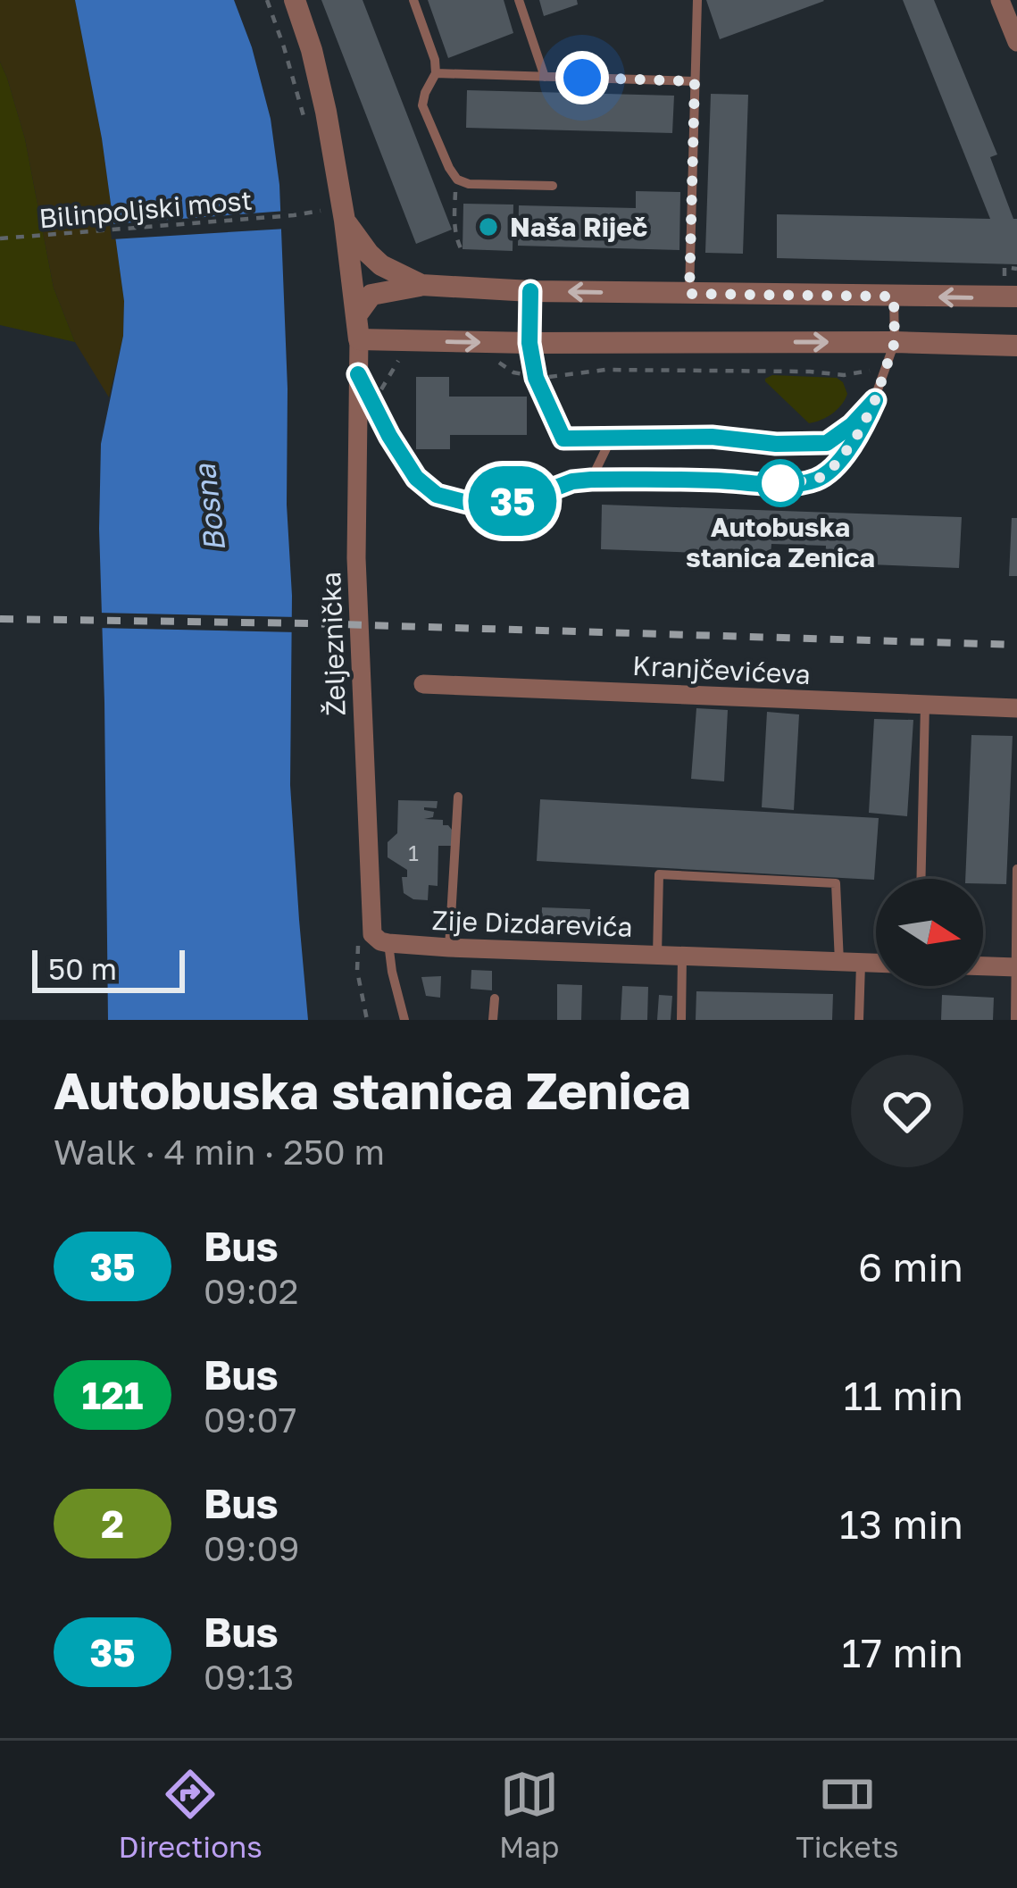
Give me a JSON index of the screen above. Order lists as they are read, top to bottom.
{
  "streets": {
    "street": ["Željeznička", "Kranjčevićeva", "Zije Dizdarevića"],
    "path": ["Bilinpoljski most"]
  },
  "crossings": [
    ["Željeznička", "Zije Dizdarevića"]
  ],
  "water": ["Bosna"],
  "places": ["Naša Riječ", "Autobuska stanica Zenica"],
  "lines": ["bus line 35"],
  "house_numbers": ["1"],
  "scale_bar": "50 m",
  "north": "right",
  "page": {
    "on_map": "35",
    "scale": "50 m",
    "heading": ["Autobuska stanica Zenica", "Walk · 4 min · 250 m"],
    "list": [
      {
        "mark": "35",
        "name": "Bus",
        "note": "09:02",
        "value": "6 min"
      },
      {
        "mark": "121",
        "name": "Bus",
        "note": "09:07",
        "value": "11 min"
      },
      {
        "mark": "2",
        "name": "Bus",
        "note": "09:09",
        "value": "13 min"
      },
      {
        "mark": "35",
        "name": "Bus",
        "note": "09:13",
        "value": "17 min"
      }
    ],
    "tabs": ["Directions", "Map", "Tickets"]
  }
}
